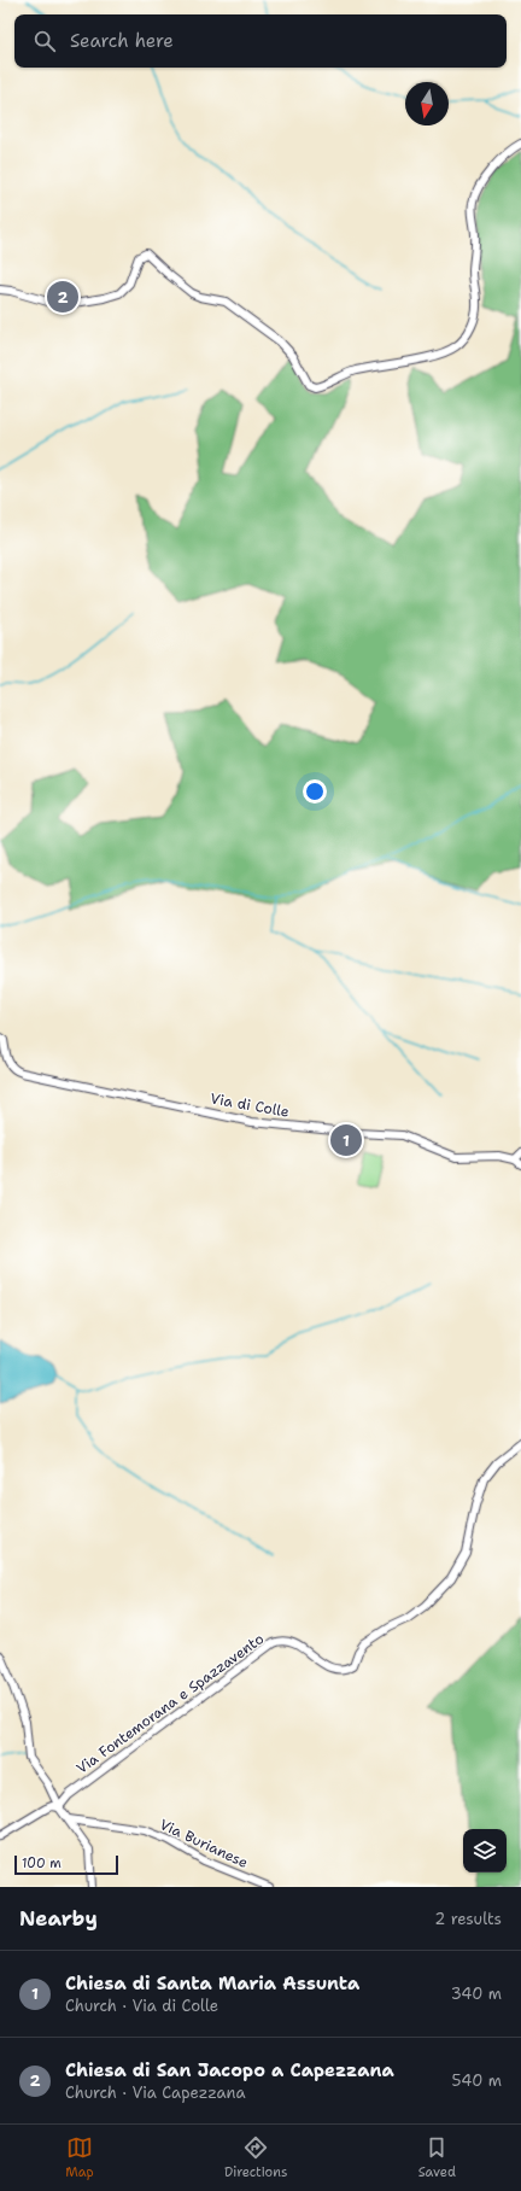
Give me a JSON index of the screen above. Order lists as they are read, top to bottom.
{
  "streets": {
    "street": ["Via di Colle", "Via Fontemorana e Spazzavento", "Via Burianese"]
  },
  "scale_bar": "100 m",
  "north": "bottom",
  "page": {
    "search": "Search here",
    "pins": ["2", "1"],
    "scale": "100 m",
    "heading": ["Nearby", "2 results"],
    "list": [
      {
        "mark": "1",
        "name": "Chiesa di Santa Maria Assunta",
        "note": "Church · Via di Colle",
        "value": "340 m"
      },
      {
        "mark": "2",
        "name": "Chiesa di San Jacopo a Capezzana",
        "note": "Church · Via Capezzana",
        "value": "540 m"
      }
    ],
    "nav": ["Map", "Directions", "Saved"]
  }
}
